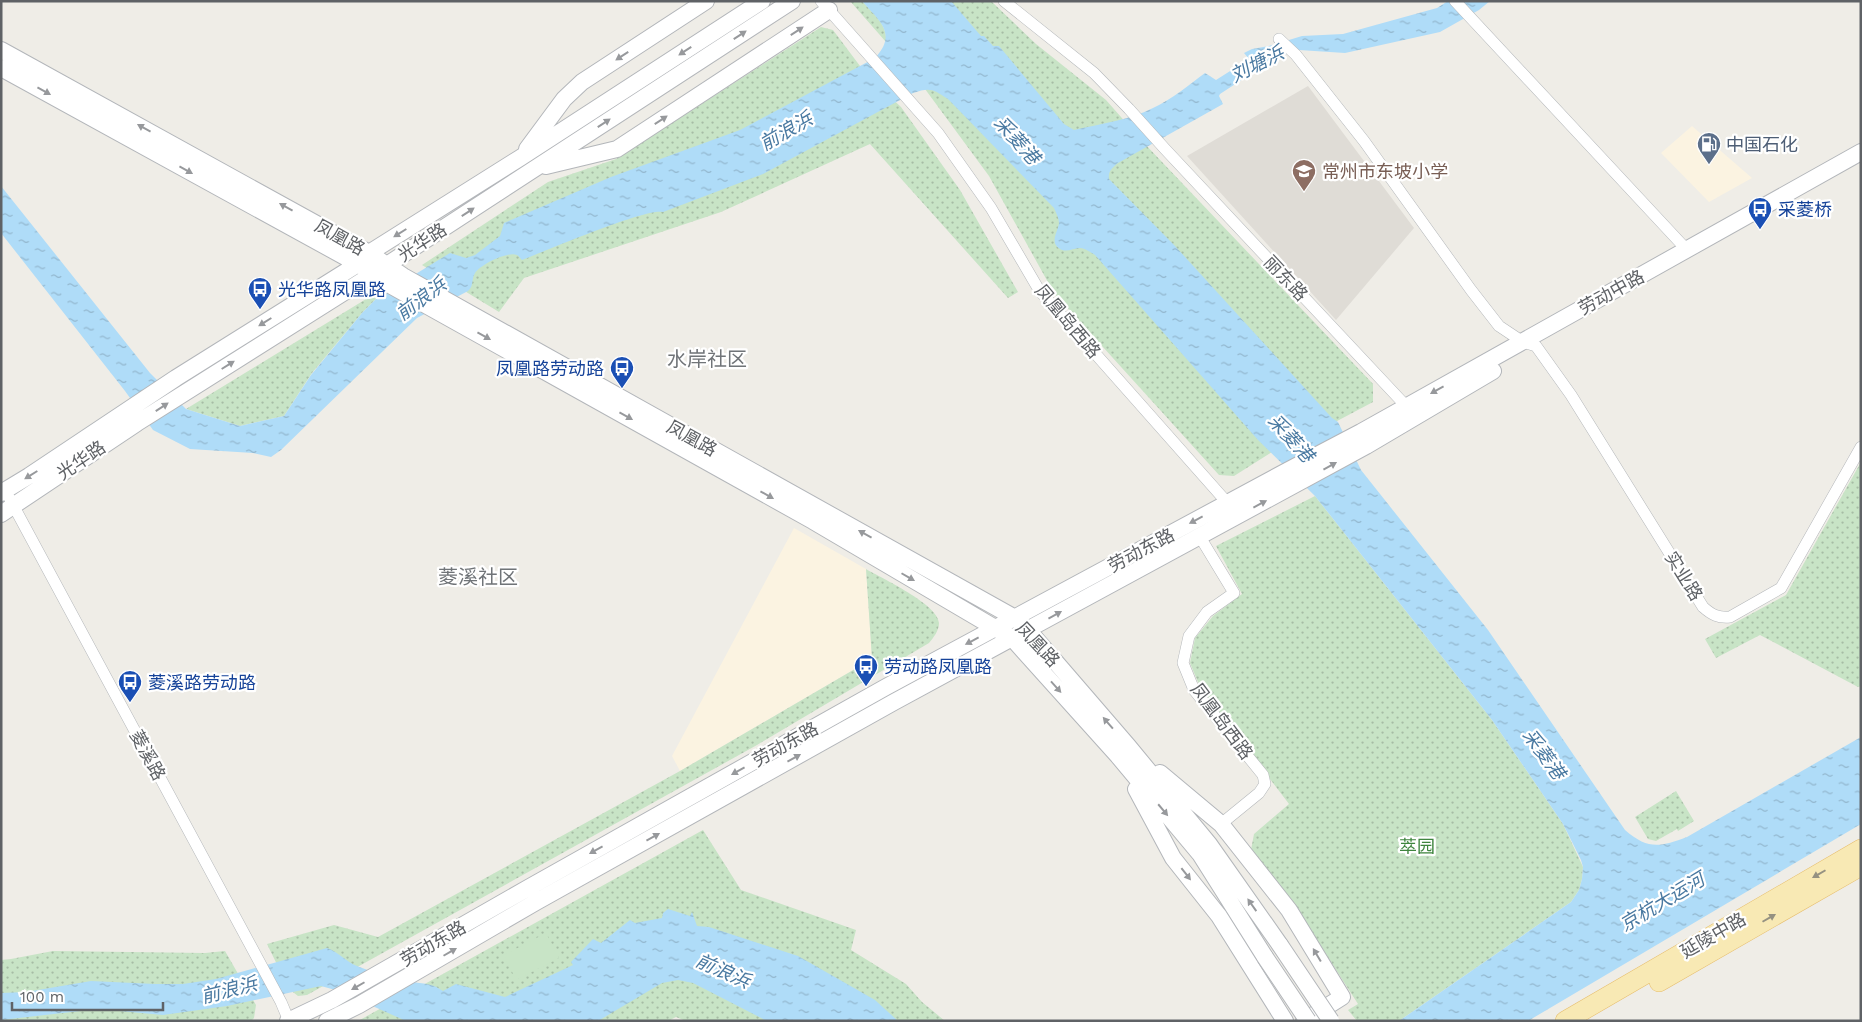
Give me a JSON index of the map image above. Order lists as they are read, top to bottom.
{
  "streets": {
    "main road": [
      "凤凰路",
      "光华路",
      "劳动中路",
      "劳动东路",
      "延陵中路"
    ],
    "street": [
      "丽东路",
      "凤凰岛西路",
      "实业路",
      "菱溪路"
    ]
  },
  "crossings": [
    ["凤凰路", "光华路"],
    ["凤凰路", "劳动东路"],
    ["光华路", "菱溪路"],
    ["丽东路", "劳动中路"],
    ["劳动中路", "劳动东路"],
    ["劳动中路", "实业路"],
    ["凤凰岛西路", "劳动东路"],
    ["劳动东路", "菱溪路"]
  ],
  "districts": ["水岸社区", "菱溪社区"],
  "water": [
    "刘塘浜",
    "前浪浜",
    "采菱港",
    "京杭大运河"
  ],
  "parks": ["萃园"],
  "places": {
    "fuel station": ["中国石化"],
    "school or university": ["常州市东坡小学"],
    "bus stop": [
      "采菱桥",
      "光华路凤凰路",
      "凤凰路劳动路",
      "劳动路凤凰路",
      "菱溪路劳动路"
    ]
  },
  "scale_bar": "100 m"
}
